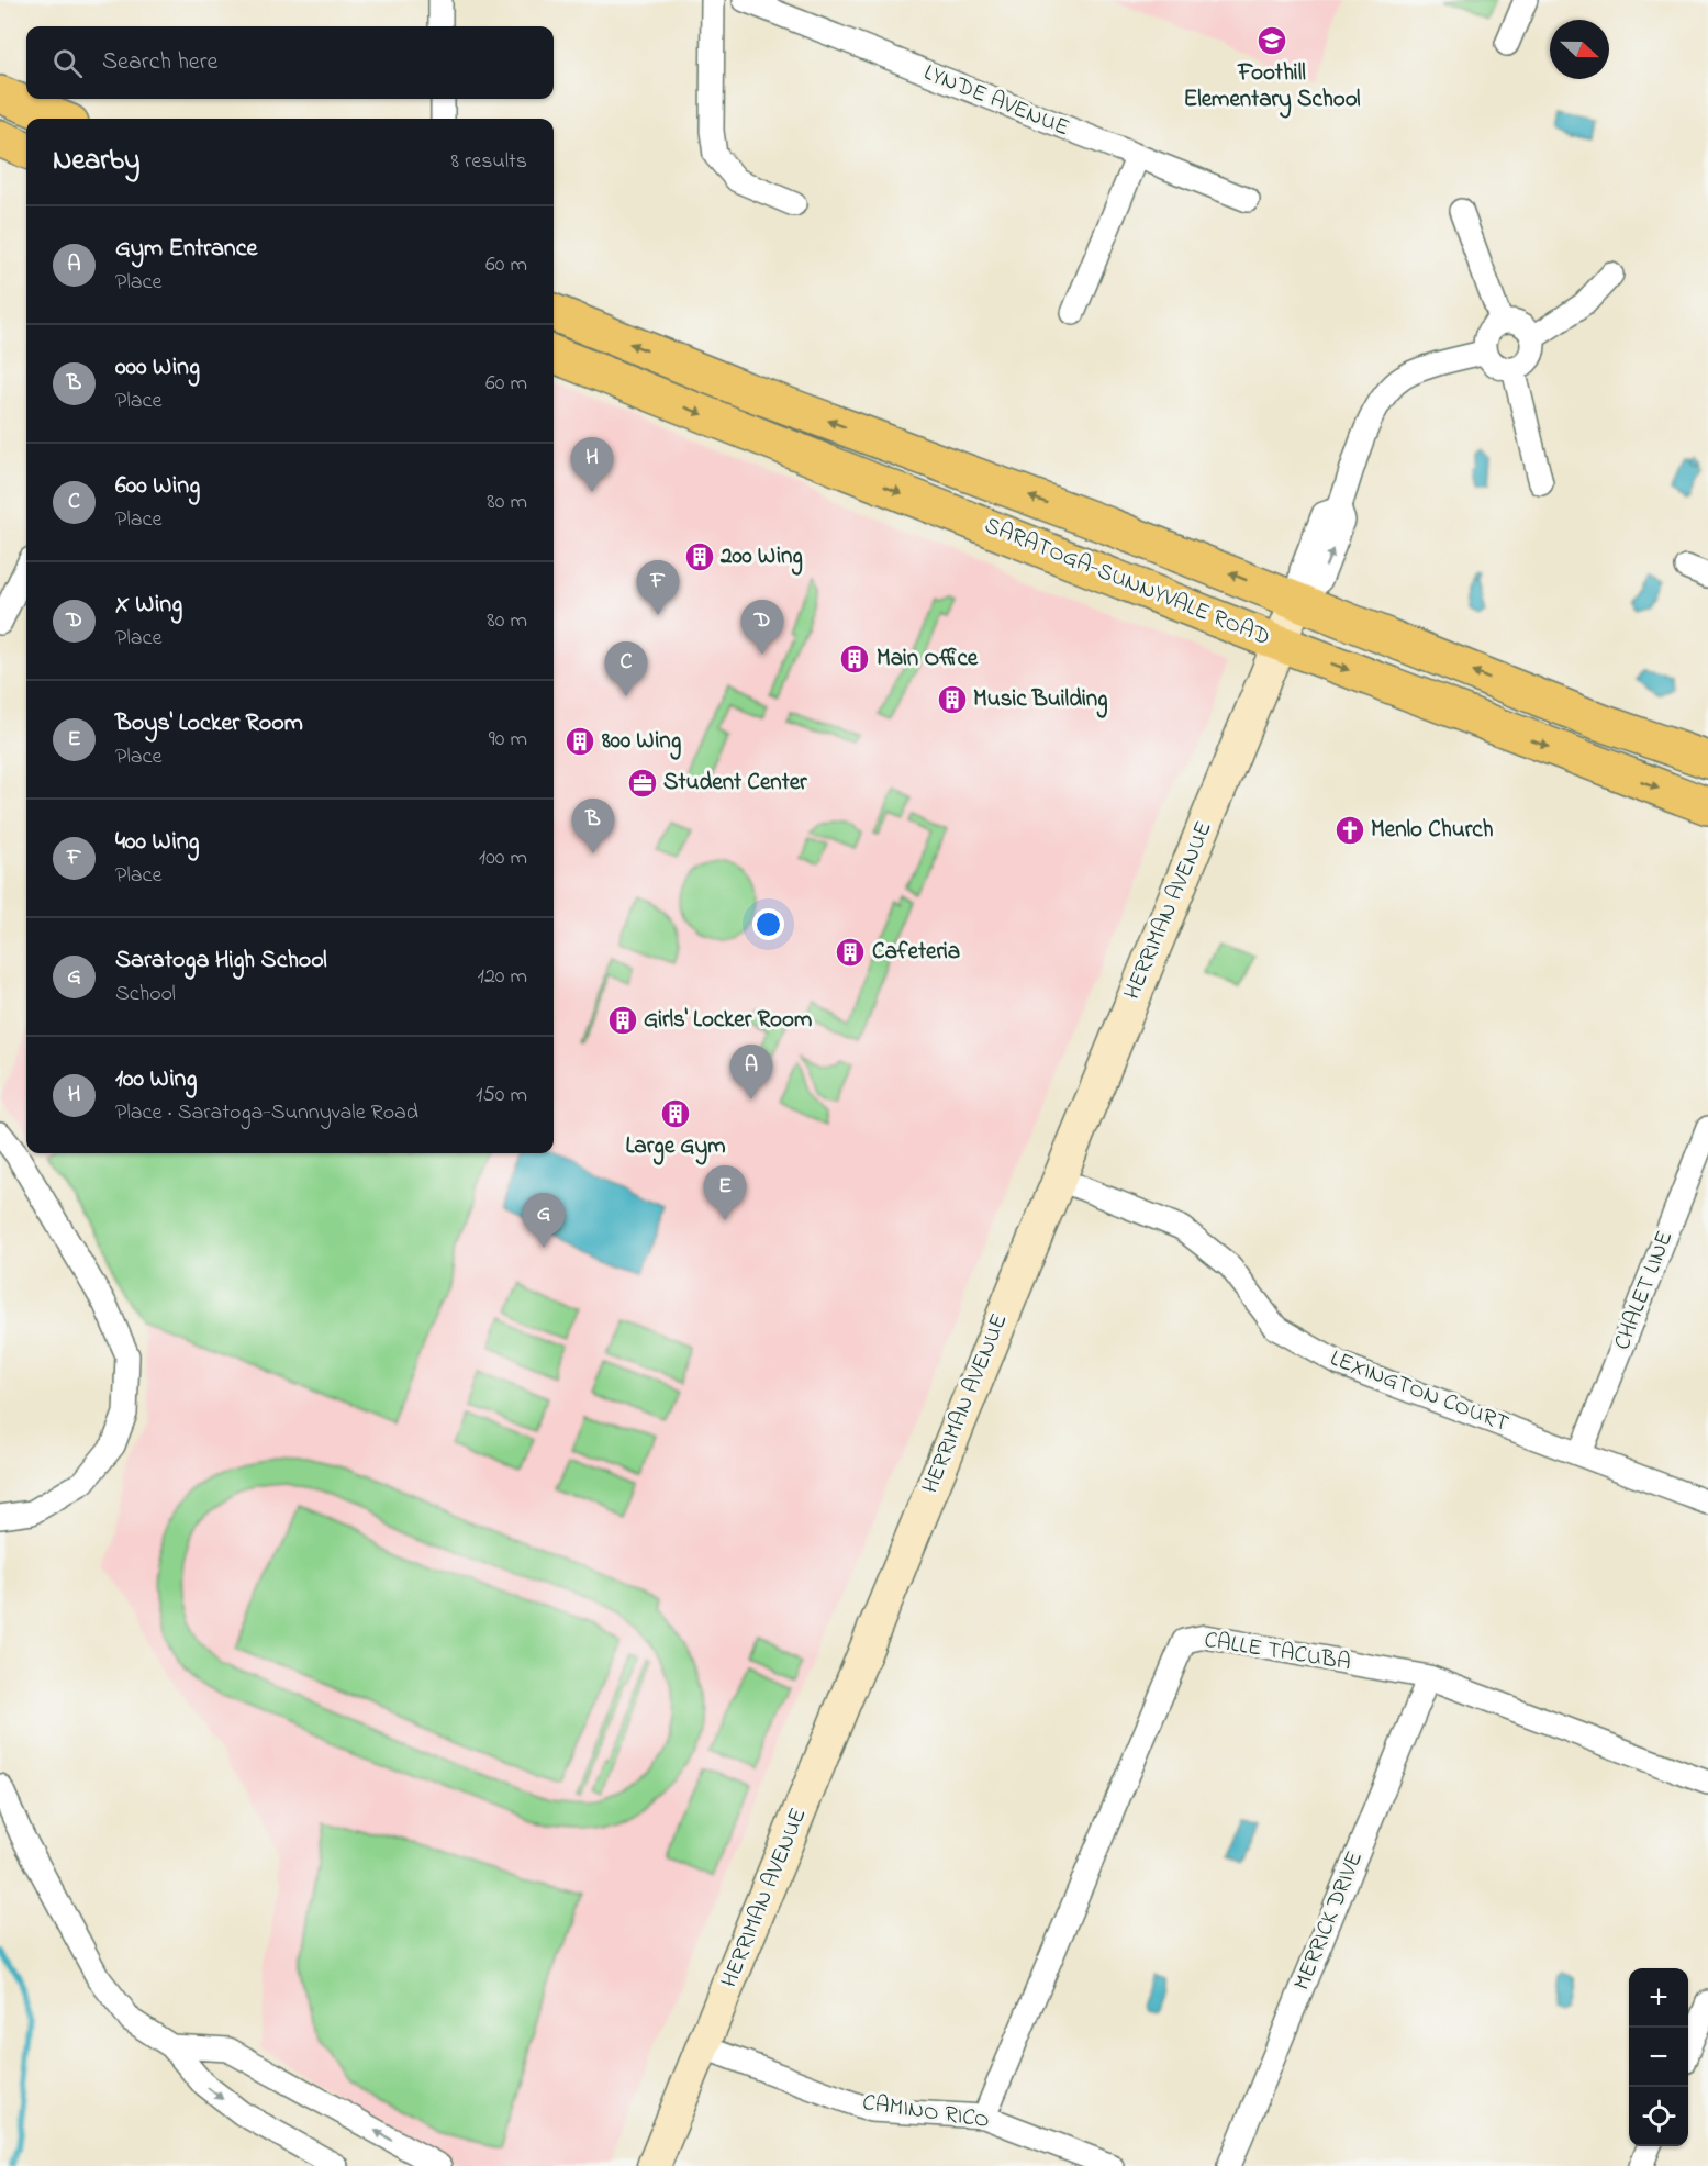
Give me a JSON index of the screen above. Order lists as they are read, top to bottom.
{
  "streets": {
    "main road": ["SARATOGA-SUNNYVALE ROAD"],
    "street": [
      "LYNDE AVENUE",
      "HERRIMAN AVENUE",
      "CHALET LINE",
      "LEXINGTON COURT",
      "CALLE TACUBA",
      "MERRICK DRIVE",
      "CAMINO RICO"
    ]
  },
  "crossings": [
    ["SARATOGA-SUNNYVALE ROAD", "HERRIMAN AVENUE"],
    ["HERRIMAN AVENUE", "LEXINGTON COURT"],
    ["HERRIMAN AVENUE", "CAMINO RICO"],
    ["CHALET LINE", "LEXINGTON COURT"],
    ["CALLE TACUBA", "MERRICK DRIVE"],
    ["CALLE TACUBA", "CAMINO RICO"]
  ],
  "places": {
    "school or university": ["Foothill Elementary School"],
    "building": [
      "200 Wing",
      "Main Office",
      "Music Building",
      "800 Wing",
      "Cafeteria",
      "Girls' Locker Room",
      "Large Gym"
    ],
    "office": ["Student Center"],
    "church": ["Menlo Church"]
  },
  "north": "right",
  "page": {
    "search": "Search here",
    "heading": ["Nearby", "8 results"],
    "list": [
      {
        "mark": "A",
        "name": "Gym Entrance",
        "note": "Place",
        "value": "60 m"
      },
      {
        "mark": "B",
        "name": "000 Wing",
        "note": "Place",
        "value": "60 m"
      },
      {
        "mark": "C",
        "name": "600 Wing",
        "note": "Place",
        "value": "80 m"
      },
      {
        "mark": "D",
        "name": "X Wing",
        "note": "Place",
        "value": "80 m"
      },
      {
        "mark": "E",
        "name": "Boys' Locker Room",
        "note": "Place",
        "value": "90 m"
      },
      {
        "mark": "F",
        "name": "400 Wing",
        "note": "Place",
        "value": "100 m"
      },
      {
        "mark": "G",
        "name": "Saratoga High School",
        "note": "School",
        "value": "120 m"
      },
      {
        "mark": "H",
        "name": "100 Wing",
        "note": "Place · Saratoga-Sunnyvale Road",
        "value": "150 m"
      }
    ],
    "pins": [
      "H",
      "F",
      "D",
      "C",
      "B",
      "A",
      "E",
      "G"
    ],
    "map_buttons": ["+", "−"]
  }
}
